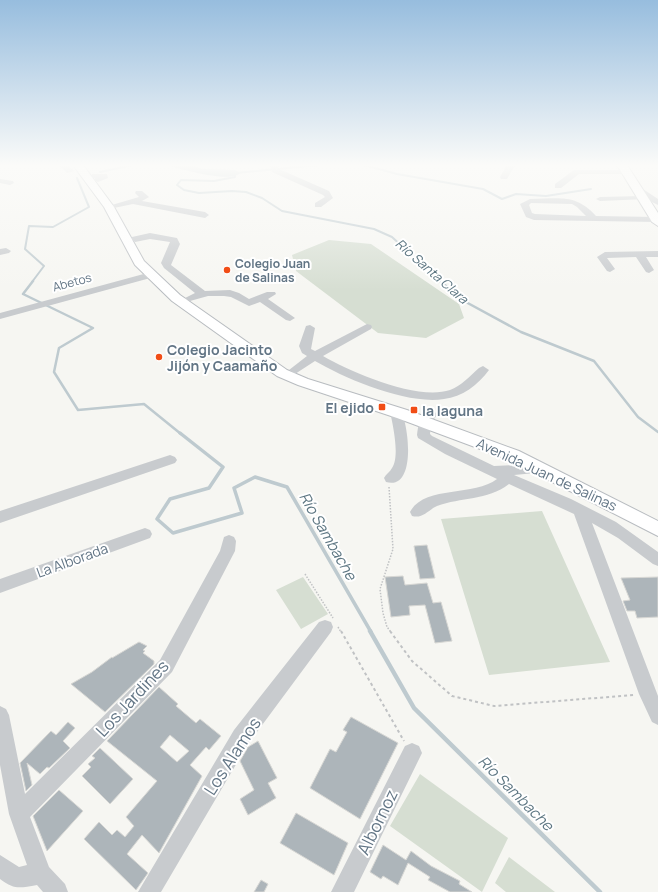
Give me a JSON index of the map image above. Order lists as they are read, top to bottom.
{
  "streets": {
    "main road": ["Avenida Juan de Salinas"],
    "street": [
      "Abetos",
      "La Alborada",
      "Los Jardines",
      "Los Alamos",
      "Albornoz"
    ]
  },
  "crossings": [
    ["Abetos", "Avenida Juan de Salinas"]
  ],
  "water": ["Río Santa Clara", "Río Sambache"],
  "places": {
    "other": ["Colegio Juan de Salinas", "Colegio Jacinto Jijón y Caamaño"],
    "transit": ["El ejido", "la laguna"]
  }
}
